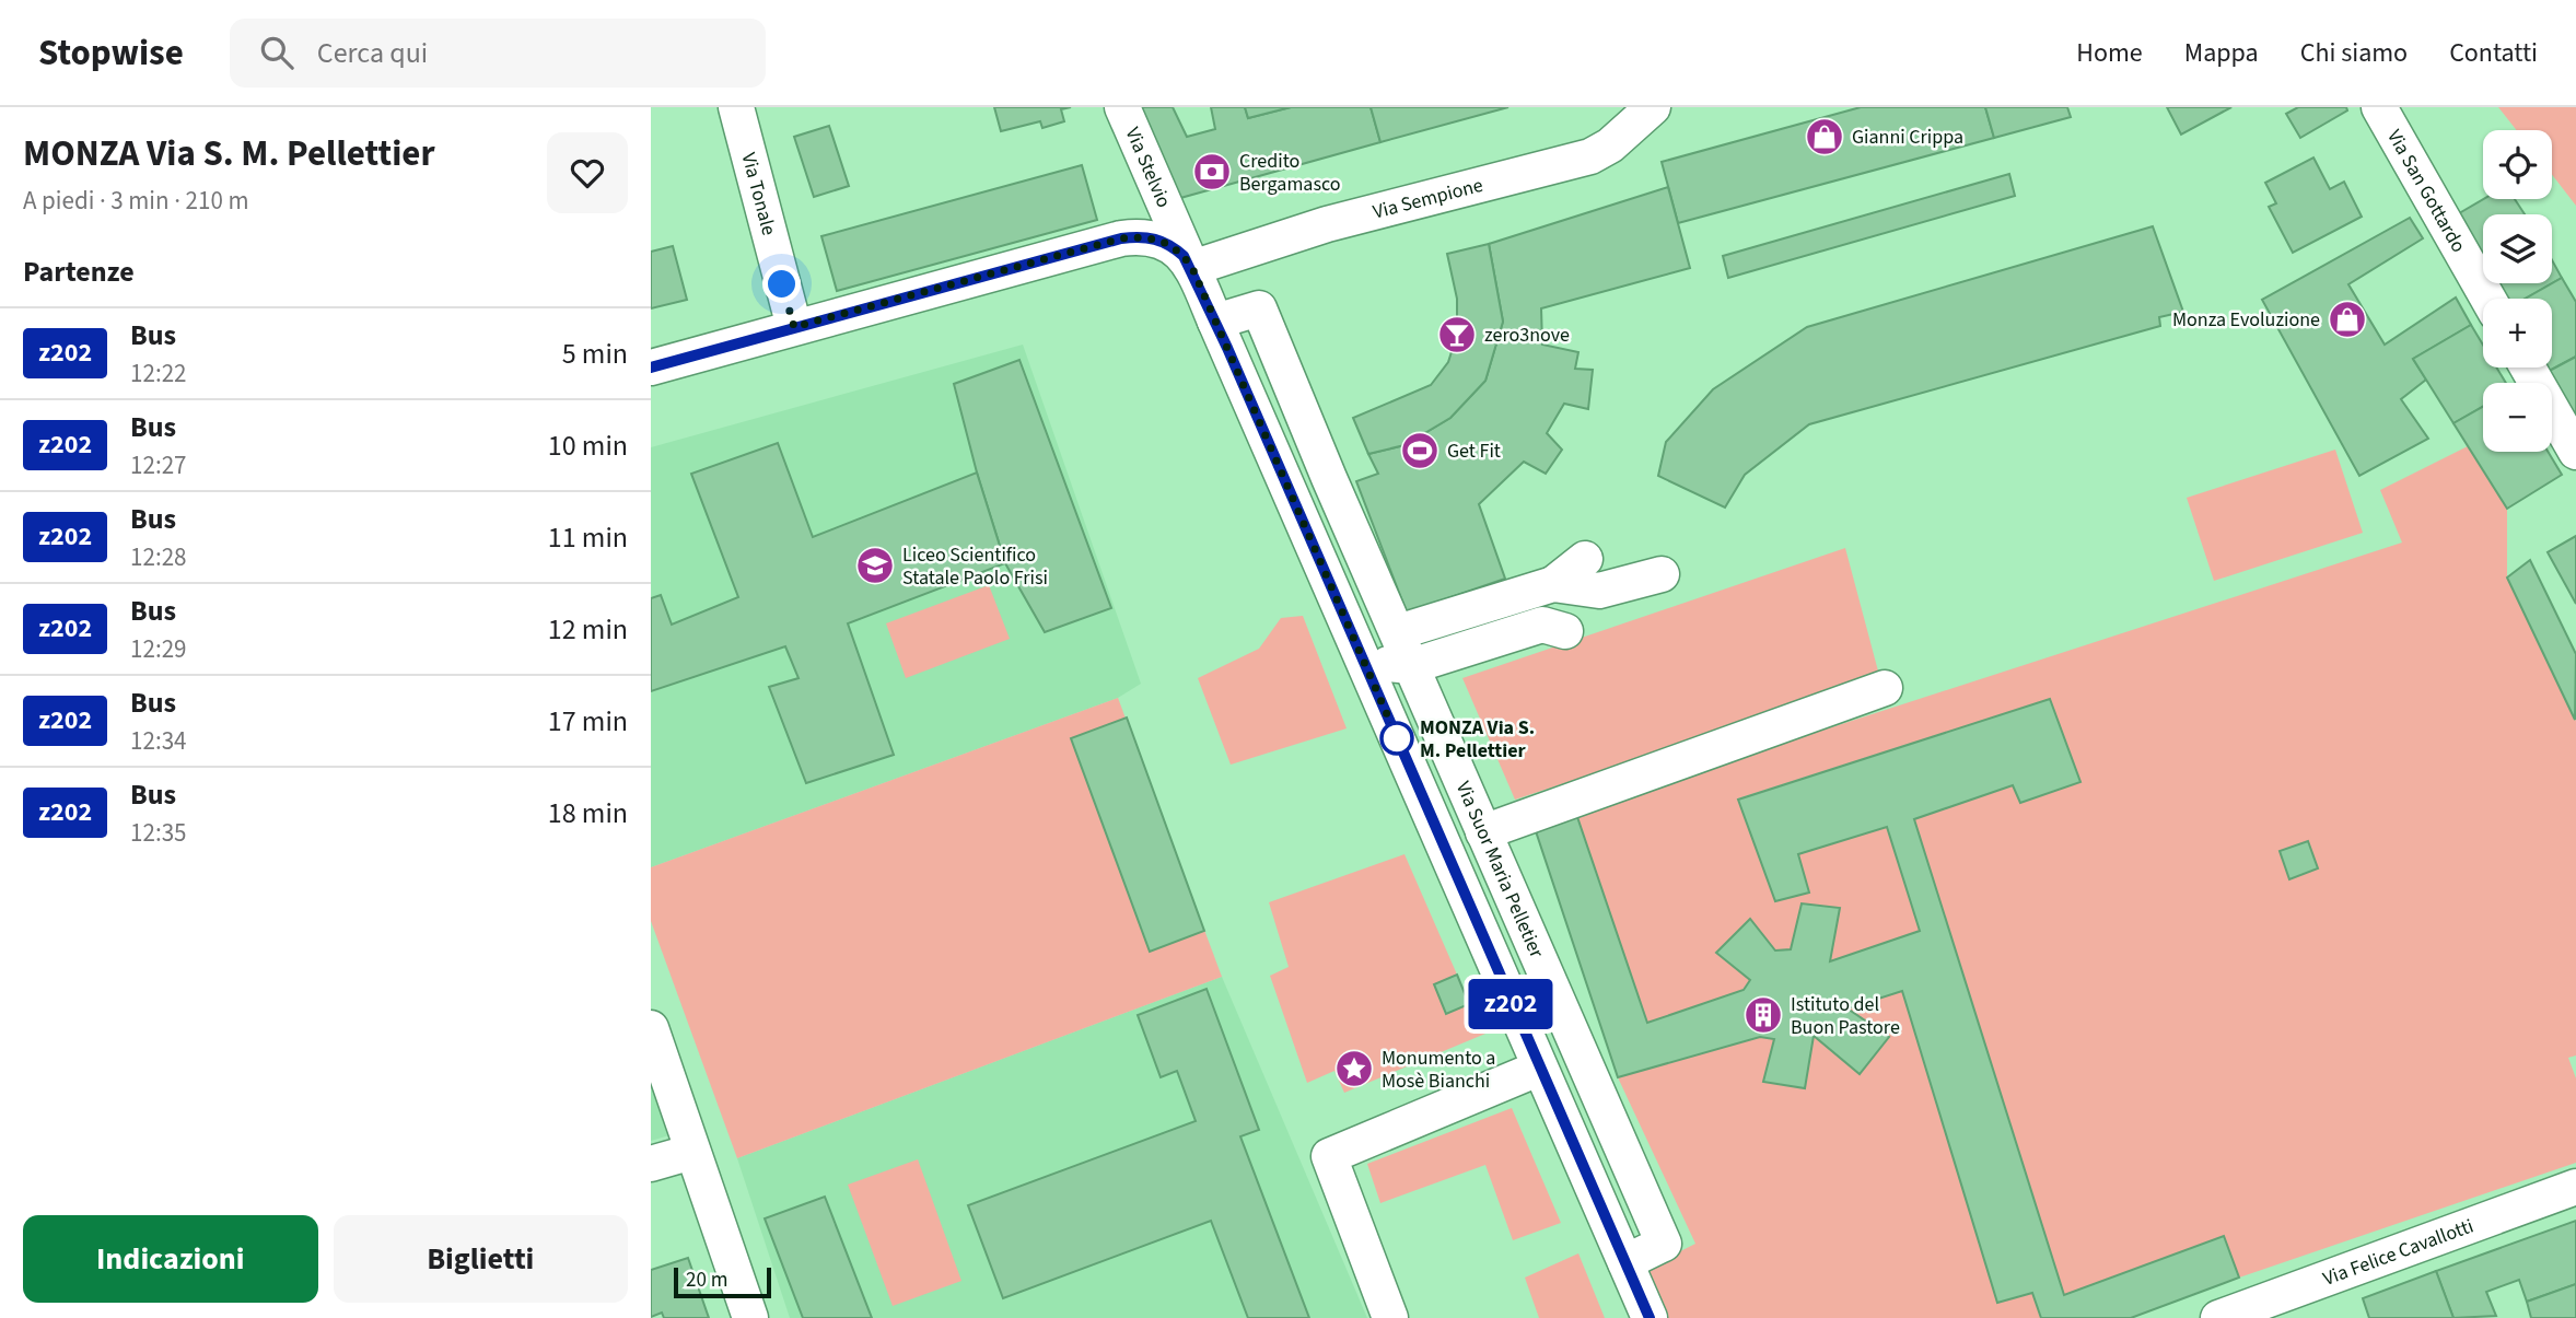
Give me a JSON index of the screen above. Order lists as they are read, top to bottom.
{
  "streets": {
    "street": [
      "Via Stelvio",
      "Via San Gottardo",
      "Via Tonale",
      "Via Sempione",
      "Via Suor Maria Pelletier",
      "Via Felice Cavallotti"
    ]
  },
  "crossings": [
    ["Via Stelvio", "Via Sempione"]
  ],
  "places": {
    "shop": ["Gianni Crippa", "Monza Evoluzione"],
    "bank": ["Credito Bergamasco"],
    "bar": ["zero3nove"],
    "sports": ["Get Fit"],
    "school or university": ["Liceo Scientifico Statale Paolo Frisi"],
    "other": ["MONZA Via S. M. Pellettier"],
    "building": ["Istituto del Buon Pastore"],
    "place": ["Monumento a Mosè Bianchi"]
  },
  "lines": ["bus line z202"],
  "scale_bar": "20 m",
  "page": {
    "header": "Stopwise",
    "search": "Cerca qui",
    "nav": [
      "Home",
      "Mappa",
      "Chi siamo",
      "Contatti"
    ],
    "heading": [
      ["MONZA Via S. M. Pellettier", "A piedi · 3 min · 210 m"],
      "Partenze"
    ],
    "on_map": "z202",
    "map_buttons": ["+", "−"],
    "list": [
      {
        "mark": "z202",
        "name": "Bus",
        "note": "12:22",
        "value": "5 min"
      },
      {
        "mark": "z202",
        "name": "Bus",
        "note": "12:27",
        "value": "10 min"
      },
      {
        "mark": "z202",
        "name": "Bus",
        "note": "12:28",
        "value": "11 min"
      },
      {
        "mark": "z202",
        "name": "Bus",
        "note": "12:29",
        "value": "12 min"
      },
      {
        "mark": "z202",
        "name": "Bus",
        "note": "12:34",
        "value": "17 min"
      },
      {
        "mark": "z202",
        "name": "Bus",
        "note": "12:35",
        "value": "18 min"
      }
    ],
    "buttons": ["Indicazioni", "Biglietti"],
    "scale": "20 m"
  }
}
